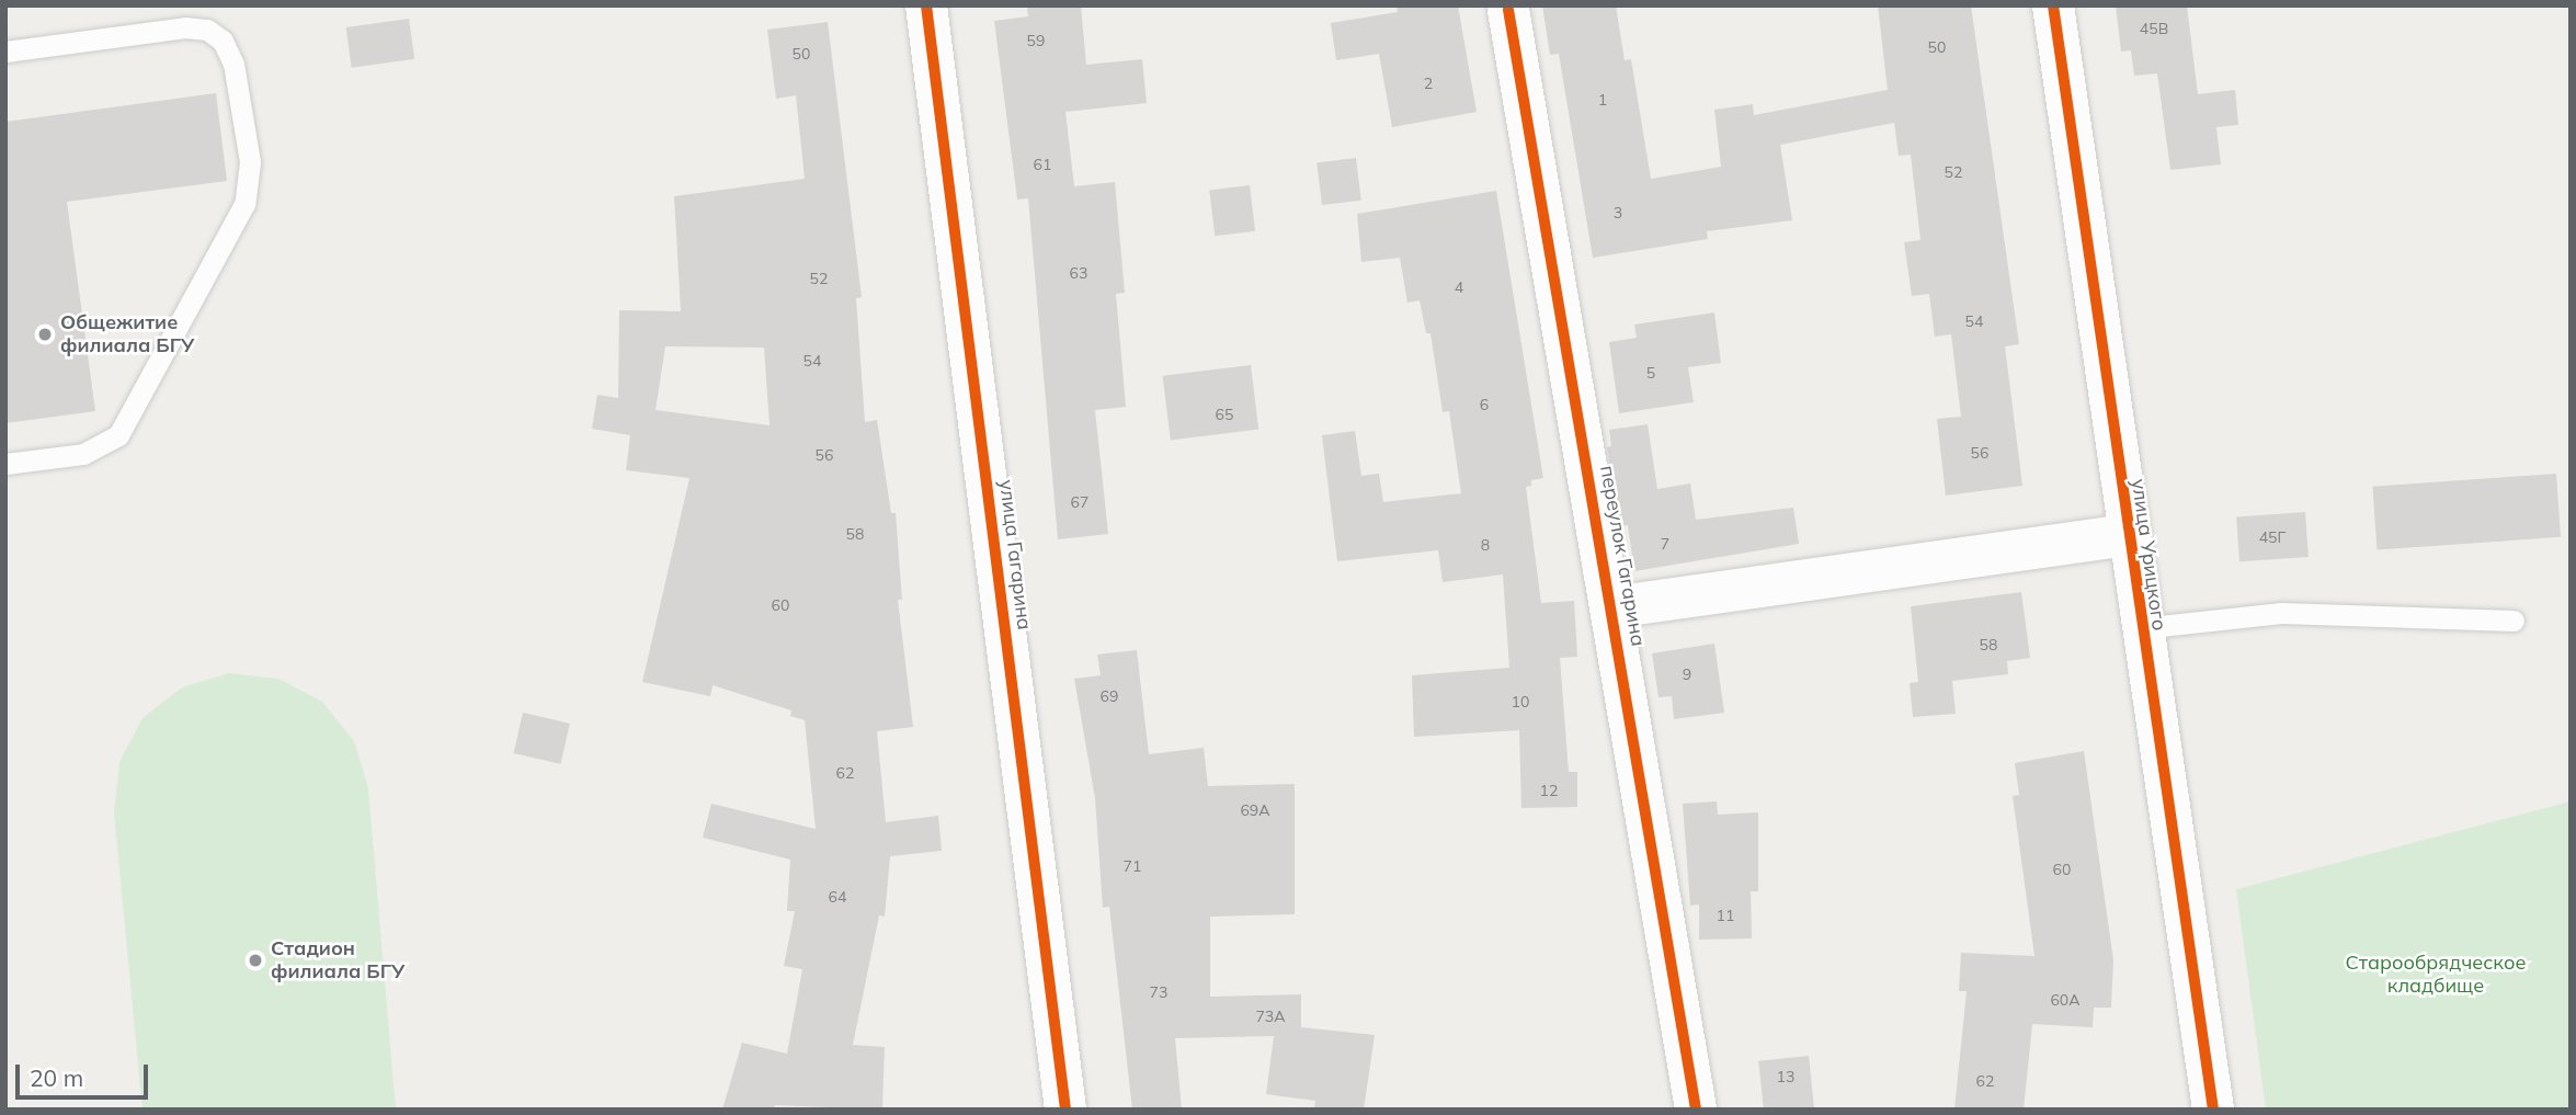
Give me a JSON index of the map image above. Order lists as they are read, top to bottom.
{
  "streets": {
    "street": ["улица Гагарина", "улица Урицкого", "переулок Гагарина"]
  },
  "parks": ["Старообрядческое кладбище"],
  "places": ["Общежитие филиала БГУ", "Стадион филиала БГУ"],
  "house_numbers": [
    "45В",
    "59",
    "50",
    "50",
    "2",
    "1",
    "61",
    "52",
    "3",
    "63",
    "52",
    "4",
    "54",
    "54",
    "5",
    "6",
    "65",
    "56",
    "56",
    "67",
    "58",
    "45Г",
    "7",
    "8",
    "60",
    "58",
    "9",
    "69",
    "10",
    "62",
    "12",
    "69А",
    "71",
    "60",
    "64",
    "11",
    "73",
    "60А",
    "73А",
    "13",
    "62"
  ],
  "scale_bar": "20 m"
}
